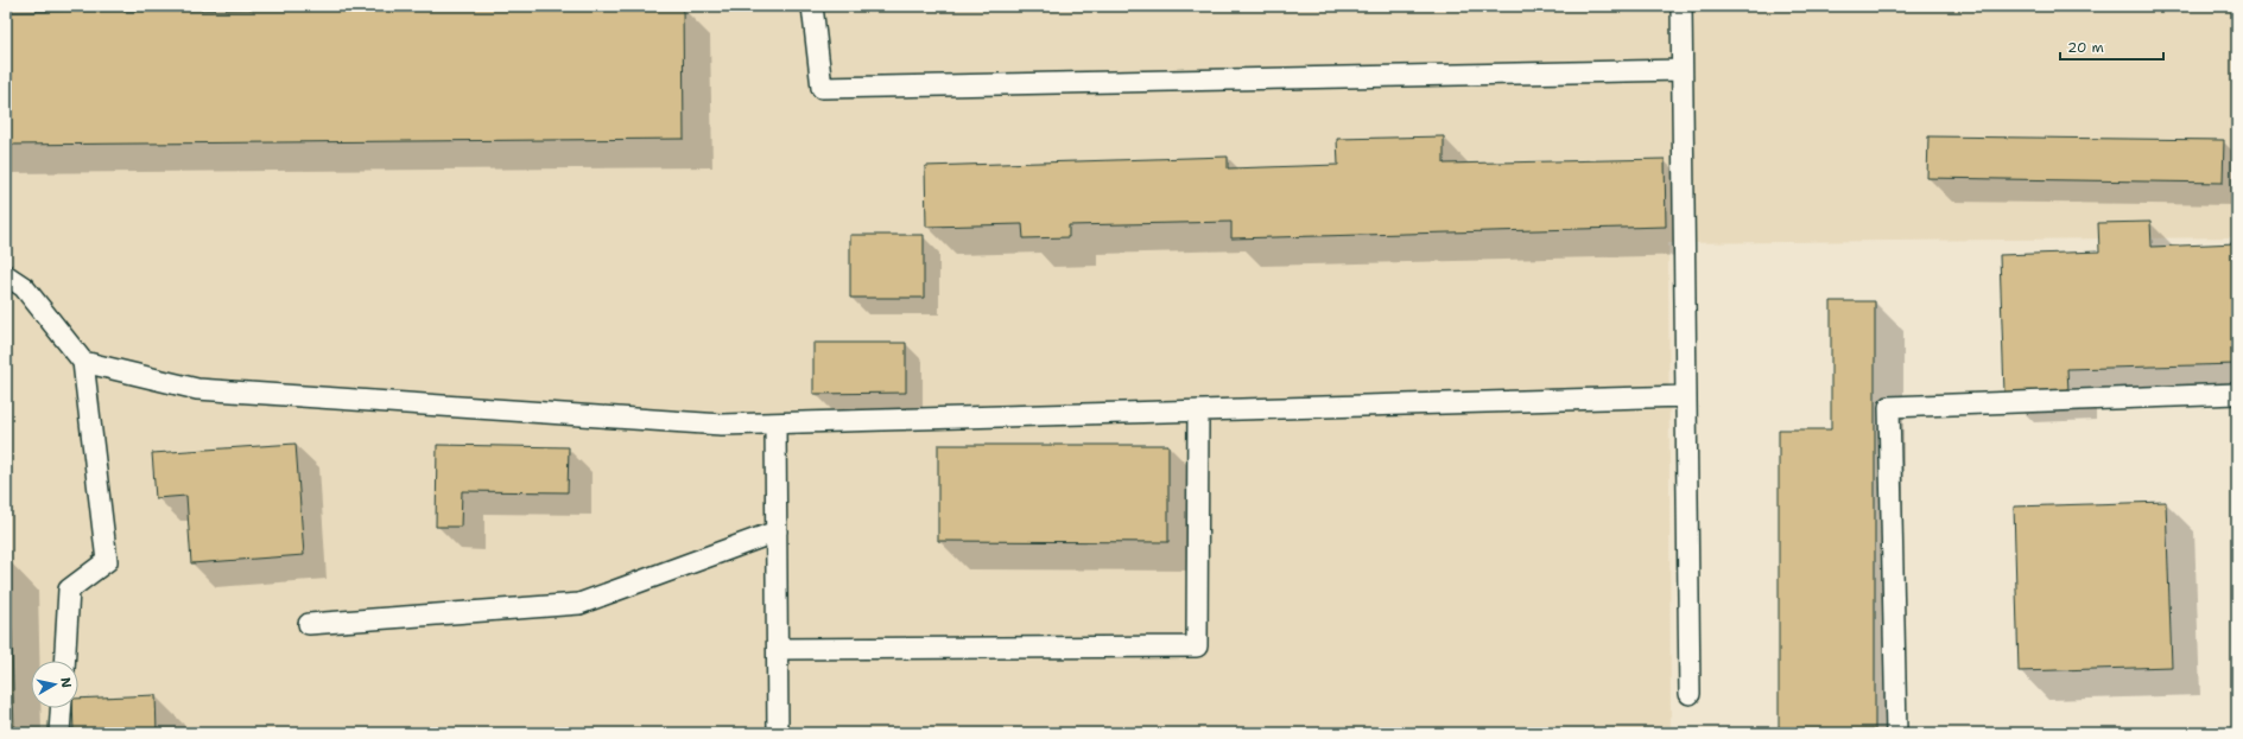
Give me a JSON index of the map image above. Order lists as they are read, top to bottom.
{
  "scale_bar": "20 m",
  "north": "right"
}
